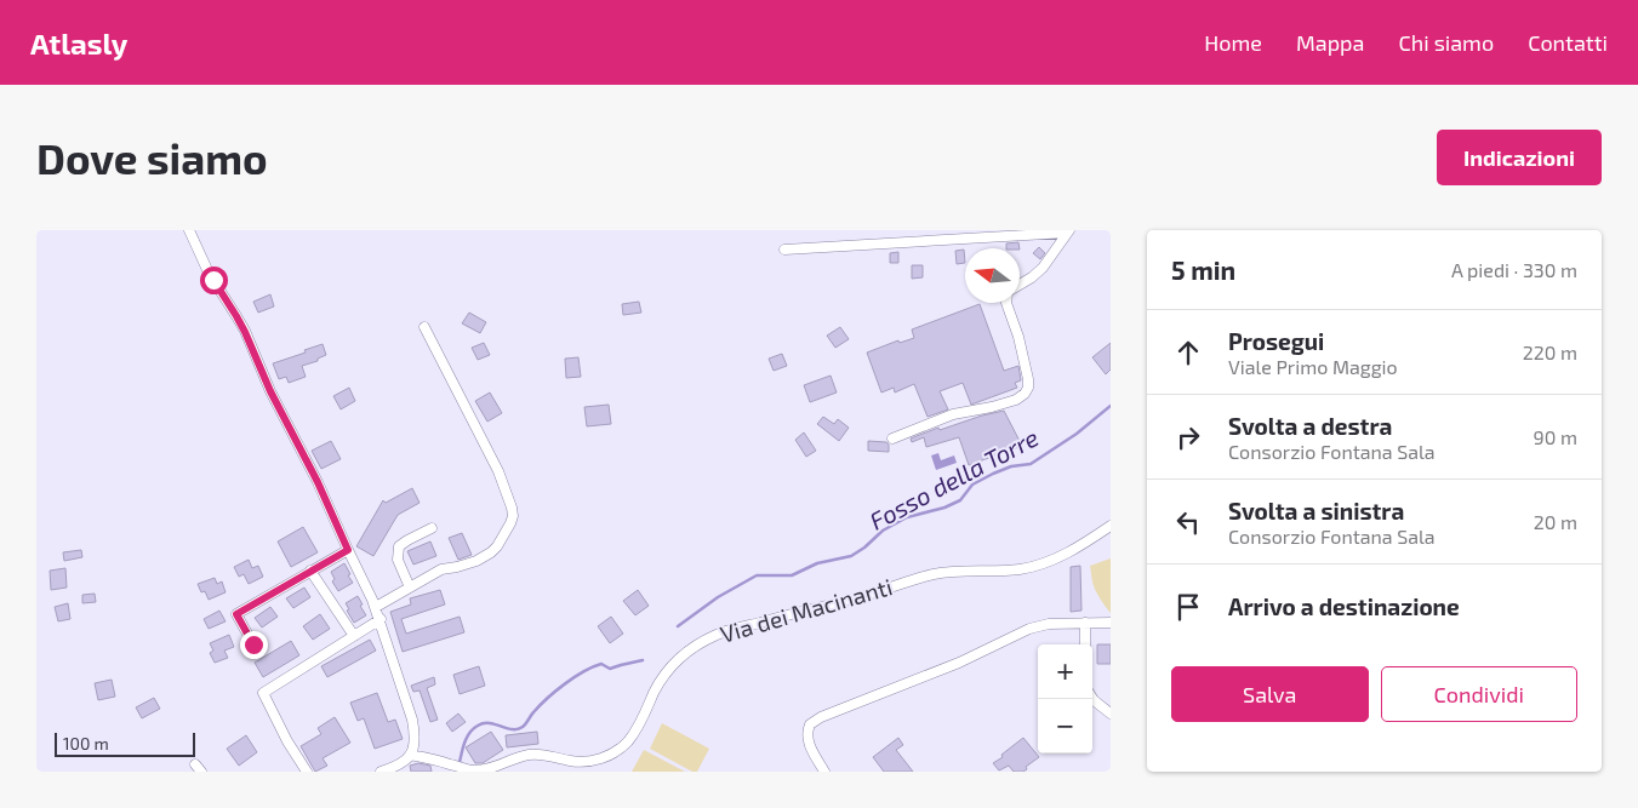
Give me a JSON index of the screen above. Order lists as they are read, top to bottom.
{
  "streets": {
    "street": ["Via dei Macinanti"]
  },
  "water": ["Fosso della Torre"],
  "scale_bar": "100 m",
  "north": "left",
  "page": {
    "header": "Atlasly",
    "nav": [
      "Home",
      "Mappa",
      "Chi siamo",
      "Contatti"
    ],
    "buttons": [
      "Indicazioni",
      ["Salva", "Condividi"]
    ],
    "title": "Dove siamo",
    "heading": ["5 min", "A piedi · 330 m"],
    "list": [
      ["Prosegui", "Viale Primo Maggio", "220 m"],
      ["Svolta a destra", "Consorzio Fontana Sala", "90 m"],
      ["Svolta a sinistra", "Consorzio Fontana Sala", "20 m"],
      "Arrivo a destinazione"
    ],
    "map_buttons": ["+", "−"],
    "scale": "100 m"
  }
}
